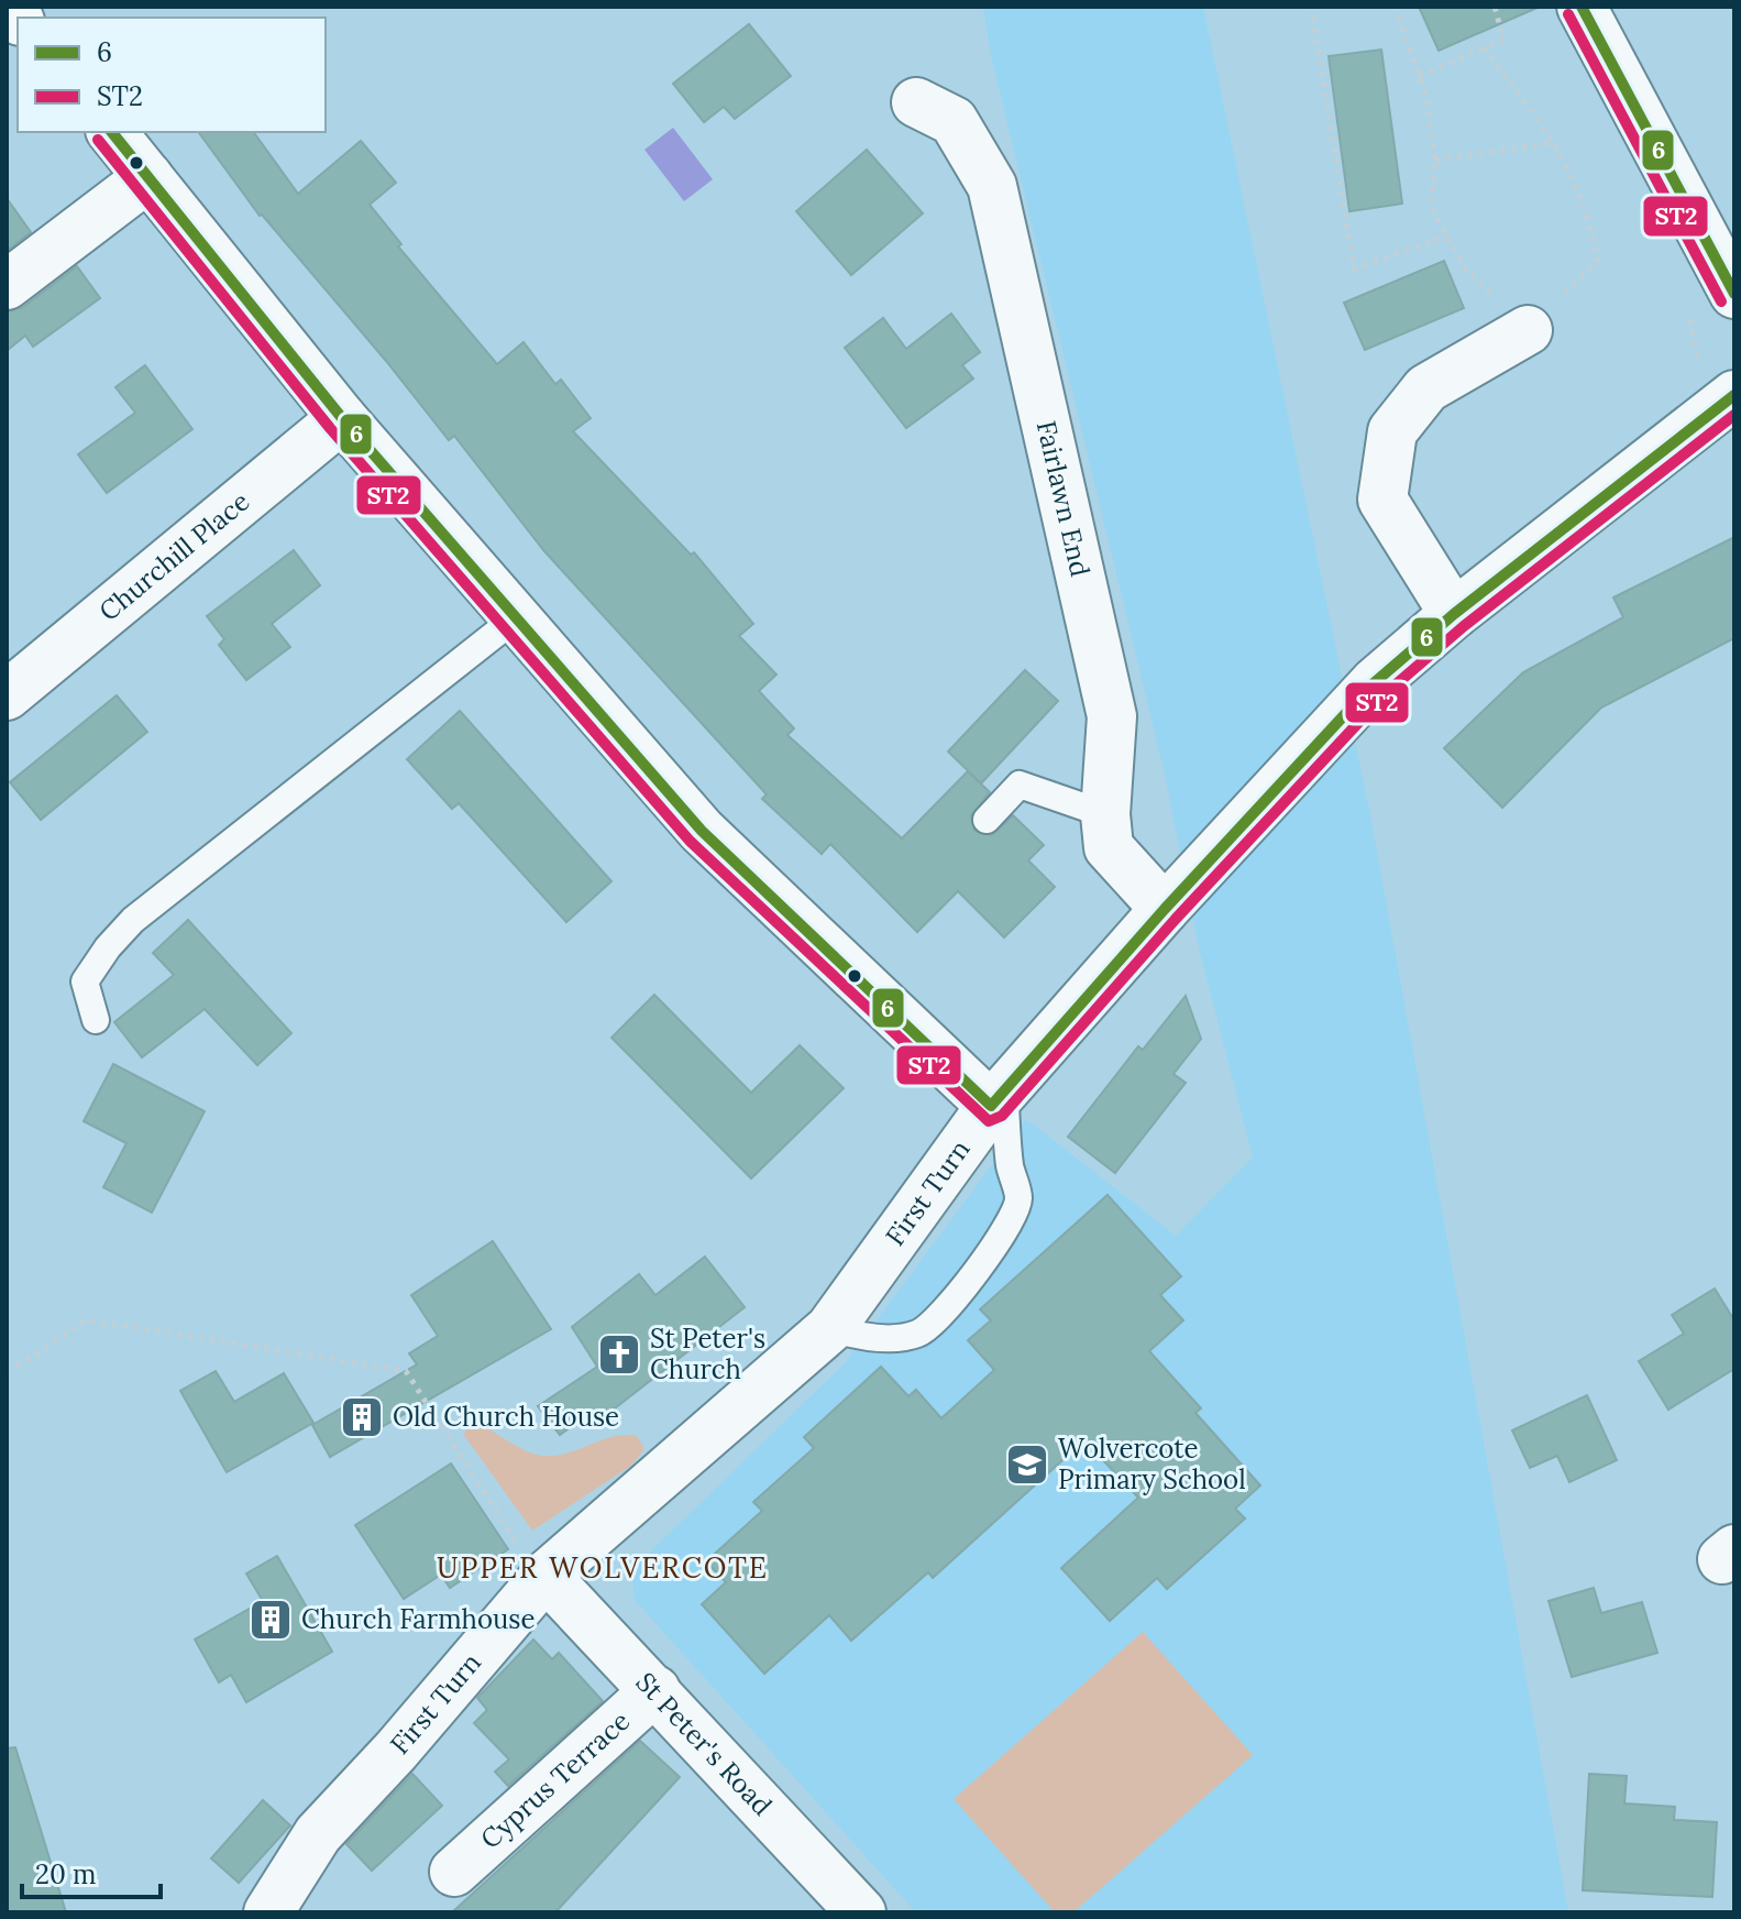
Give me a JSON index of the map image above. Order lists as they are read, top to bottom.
{
  "streets": {
    "street": [
      "Fairlawn End",
      "Churchill Place",
      "First Turn",
      "St Peter's Road",
      "Cyprus Terrace"
    ]
  },
  "crossings": [
    ["Fairlawn End", "First Turn"],
    ["First Turn", "St Peter's Road"],
    ["St Peter's Road", "Cyprus Terrace"]
  ],
  "districts": ["UPPER WOLVERCOTE"],
  "places": {
    "church": ["St Peter's Church"],
    "building": ["Old Church House", "Church Farmhouse"],
    "school or university": ["Wolvercote Primary School"]
  },
  "lines": ["transit line 6", "transit line ST2"],
  "legend": ["6", "ST2"],
  "scale_bar": "20 m"
}
